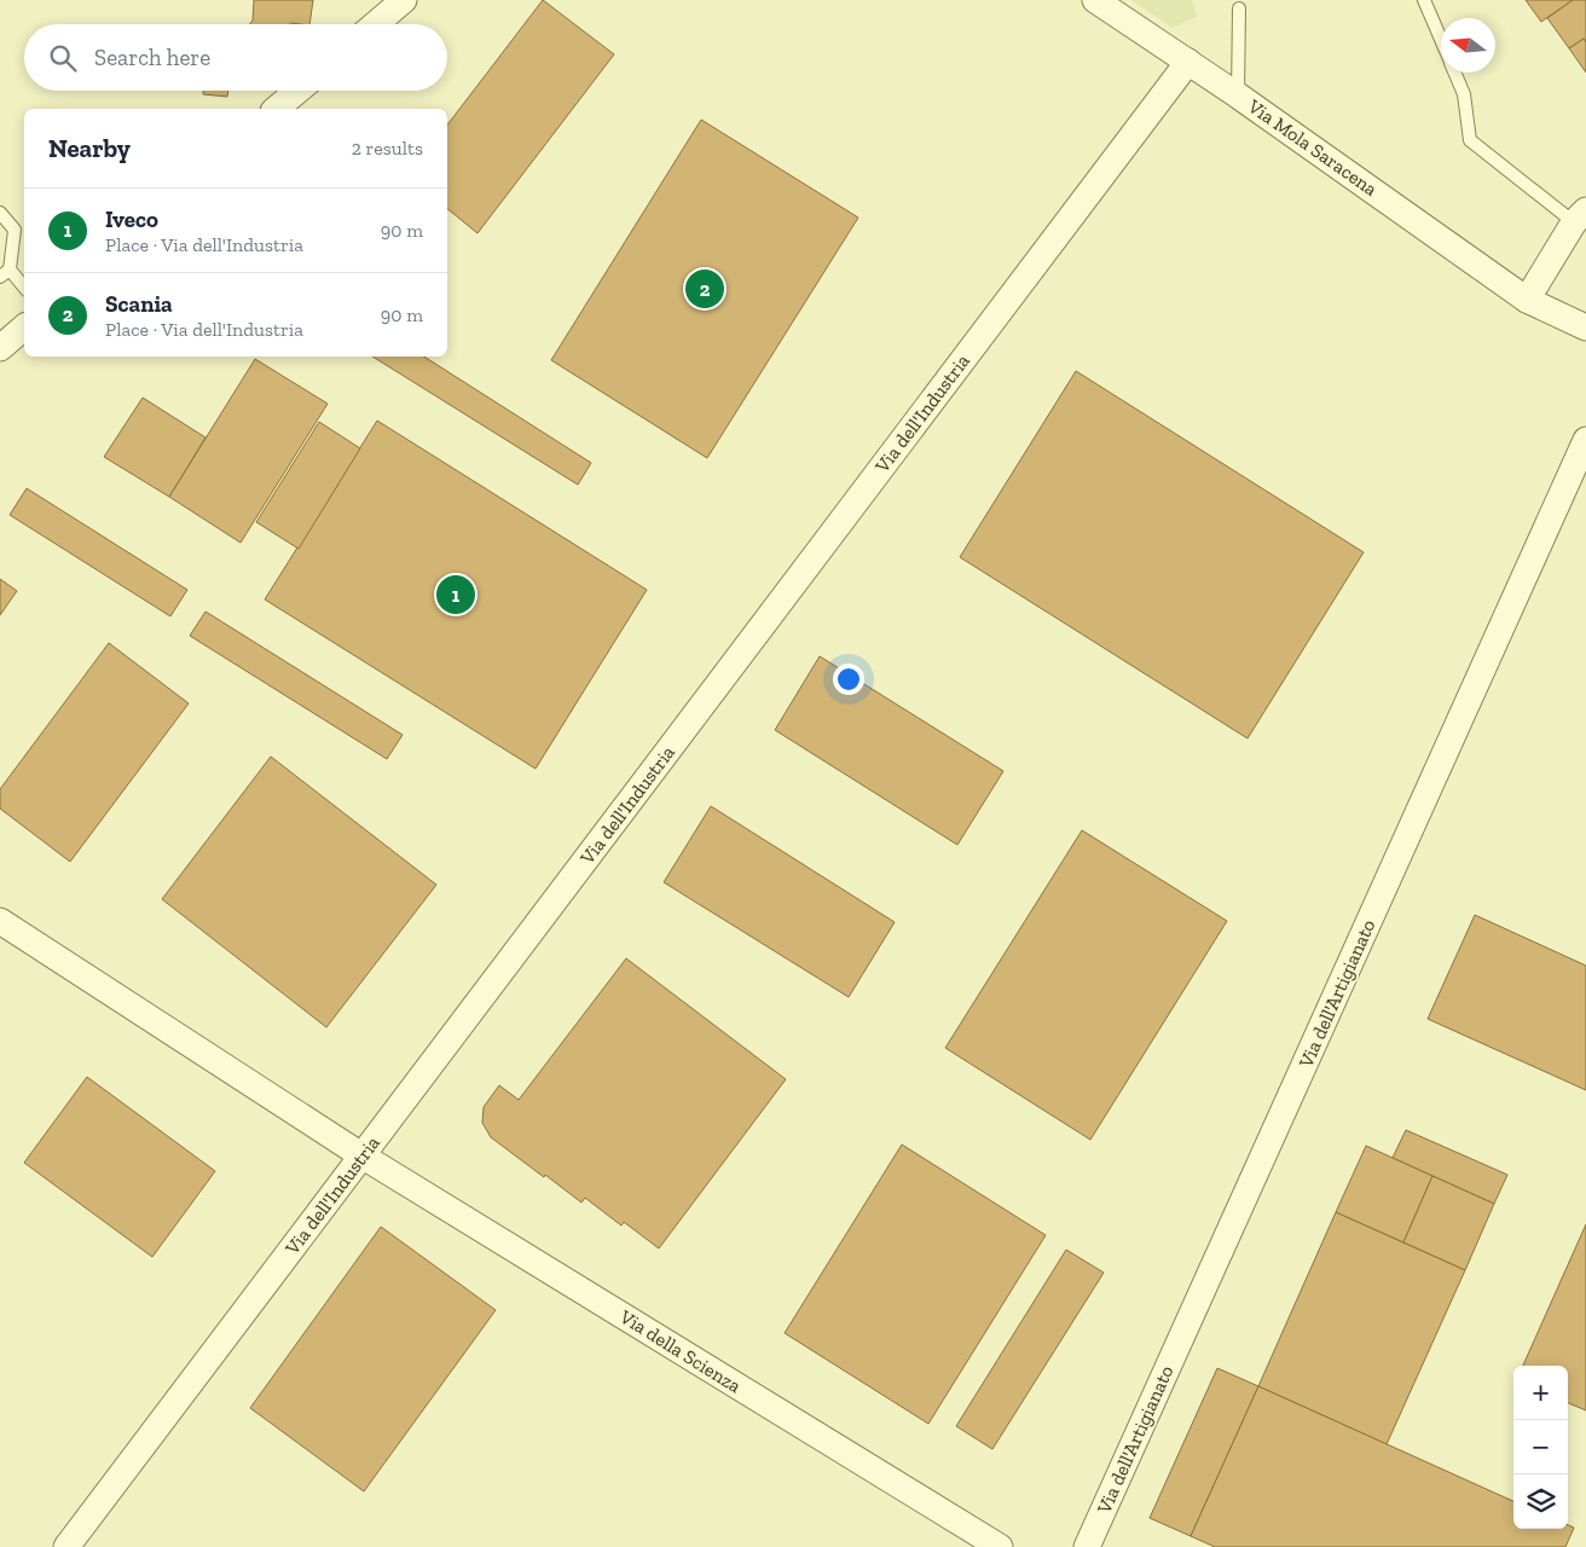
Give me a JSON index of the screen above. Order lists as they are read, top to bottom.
{
  "streets": {
    "street": [
      "Via Mola Saracena",
      "Via dell'Industria",
      "Via dell'Artigianato",
      "Via della Scienza"
    ]
  },
  "crossings": [
    ["Via Mola Saracena", "Via dell'Industria"],
    ["Via dell'Industria", "Via della Scienza"]
  ],
  "north": "left",
  "page": {
    "search": "Search here",
    "heading": ["Nearby", "2 results"],
    "list": [
      {
        "mark": "1",
        "name": "Iveco",
        "note": "Place · Via dell'Industria",
        "value": "90 m"
      },
      {
        "mark": "2",
        "name": "Scania",
        "note": "Place · Via dell'Industria",
        "value": "90 m"
      }
    ],
    "pins": ["2", "1"],
    "map_buttons": ["+", "−"]
  }
}
